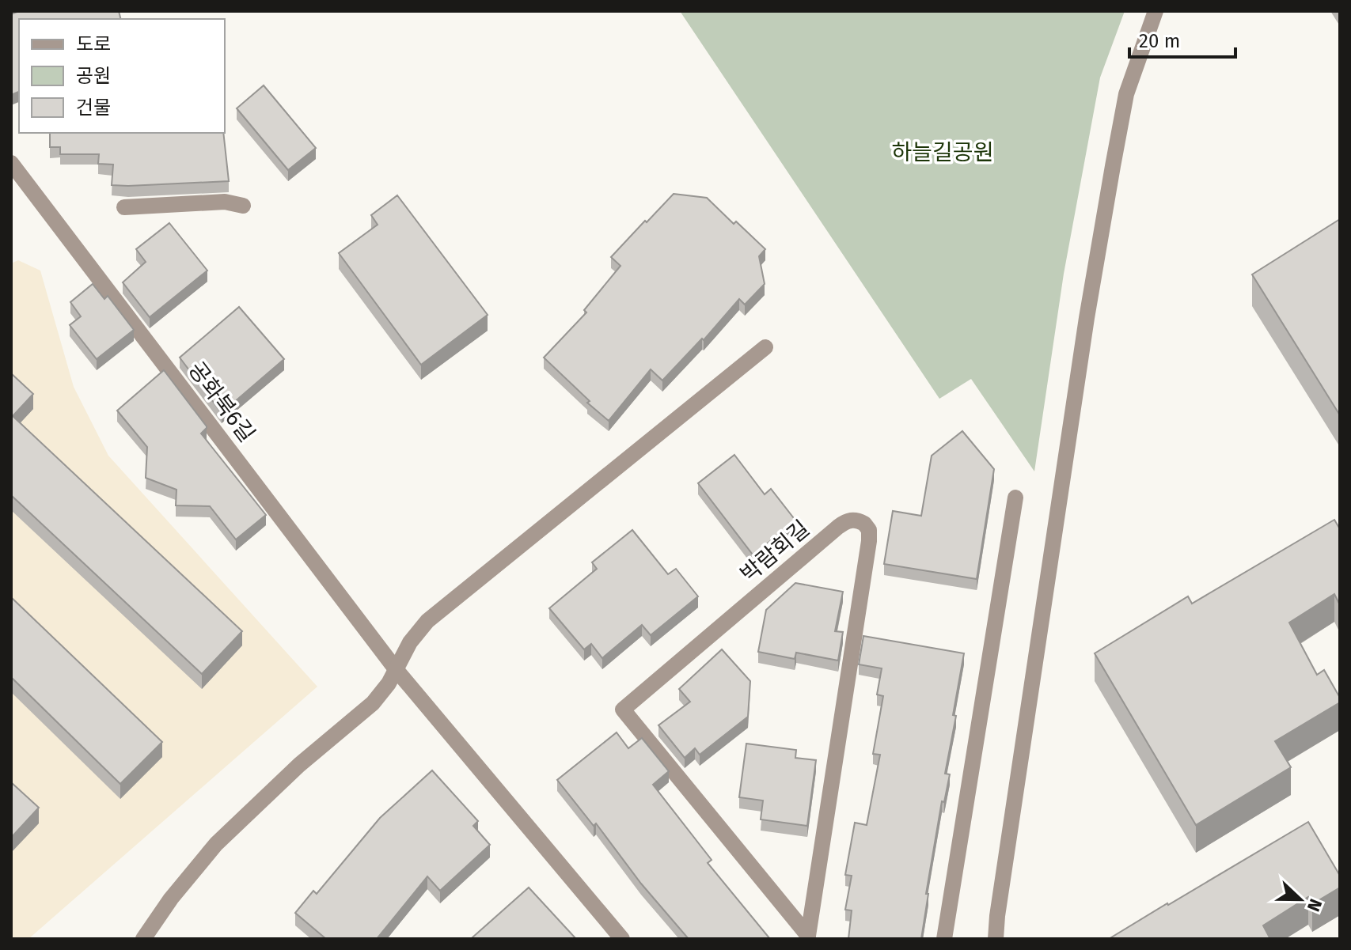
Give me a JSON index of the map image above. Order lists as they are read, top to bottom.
{
  "streets": {
    "street": ["공화북6길", "박람회길"]
  },
  "parks": ["하늘길공원"],
  "legend": ["도로", "공원", "건물"],
  "scale_bar": "20 m",
  "north": "right"
}
